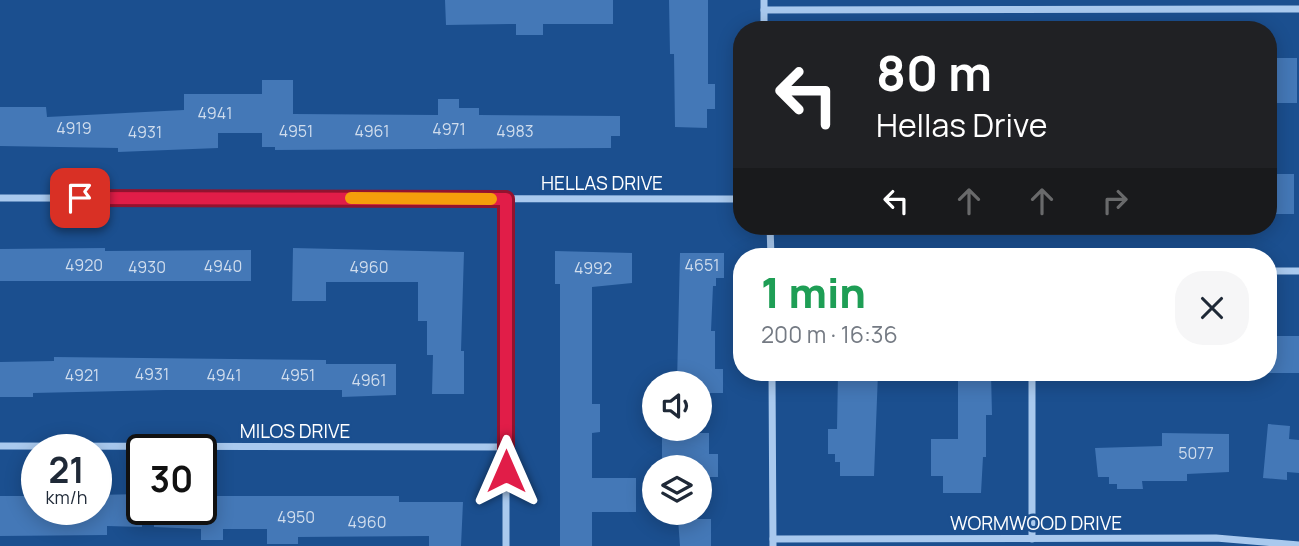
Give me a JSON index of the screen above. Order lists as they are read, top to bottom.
{
  "streets": {
    "street": ["HELLAS DRIVE", "MILOS DRIVE", "WORMWOOD DRIVE"]
  },
  "house_numbers": [
    "4941",
    "4919",
    "4971",
    "4951",
    "4961",
    "4983",
    "4931",
    "4920",
    "4651",
    "4940",
    "4930",
    "4960",
    "4992",
    "4931",
    "4921",
    "4941",
    "4951",
    "4961",
    "5077",
    "4950",
    "4960"
  ],
  "page": {
    "turn": ["80 m", "Hellas Drive"],
    "heading": ["1 min", "200 m · 16:36"],
    "speed": "21 km/h",
    "limit": "30"
  }
}
